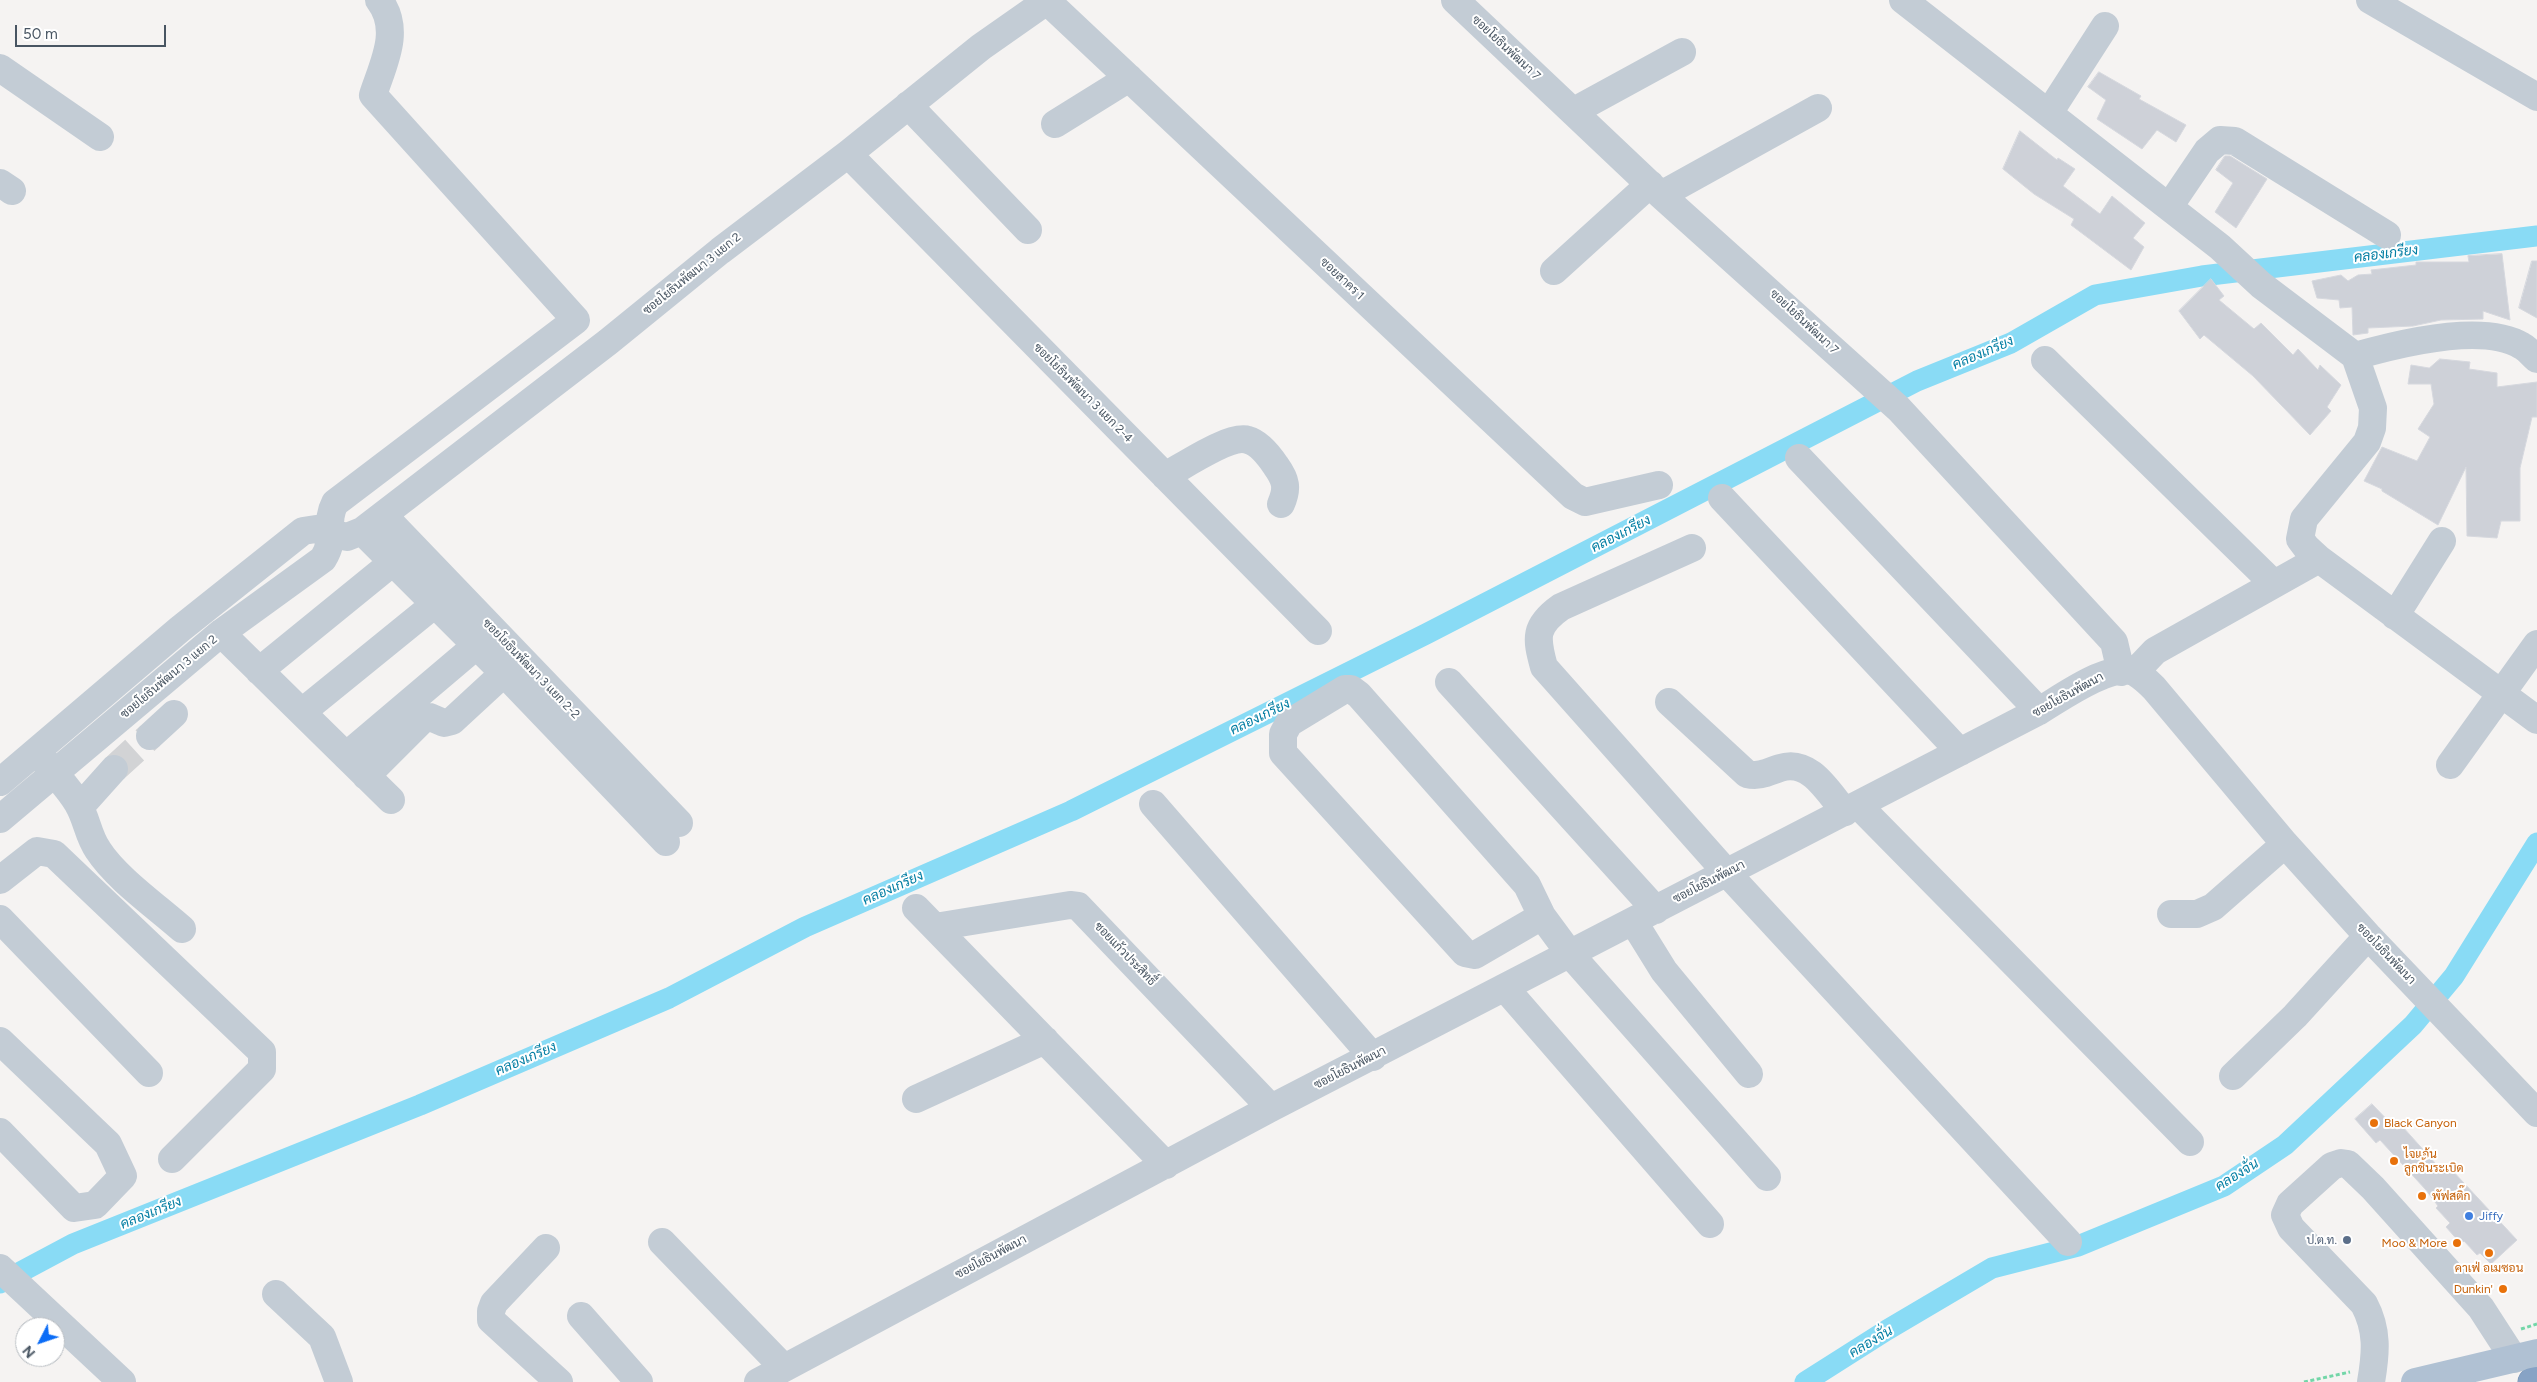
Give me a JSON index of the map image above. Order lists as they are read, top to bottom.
{
  "streets": {
    "street": [
      "ซอยโยธินพัฒนา 7",
      "ซอยโยธินพัฒนา 3 แยก 2",
      "ซอยสาคร 1",
      "ซอยโยธินพัฒนา 3 แยก 2-4",
      "ซอยโยธินพัฒนา 3 แยก 2-2",
      "ซอยโยธินพัฒนา",
      "ซอยแก้วประสิทธื์"
    ]
  },
  "crossings": [
    ["ซอยโยธินพัฒนา 7", "ซอยโยธินพัฒนา"],
    ["ซอยโยธินพัฒนา 3 แยก 2", "ซอยสาคร 1"],
    ["ซอยโยธินพัฒนา 3 แยก 2", "ซอยโยธินพัฒนา 3 แยก 2-4"],
    ["ซอยโยธินพัฒนา 3 แยก 2", "ซอยโยธินพัฒนา 3 แยก 2-2"],
    ["ซอยโยธินพัฒนา", "ซอยแก้วประสิทธื์"]
  ],
  "water": ["คลองเกรียง", "คลองจั่น"],
  "places": [
    "Black Canyon",
    "ไจแอ้น ลูกชิ้นระเบิด",
    "พัฟสติ๊ก",
    "Jiffy",
    "ป.ต.ท.",
    "Moo & More",
    "คาเฟ่ อเมซอน",
    "Dunkin'"
  ],
  "scale_bar": "50 m",
  "north": "bottom left"
}
